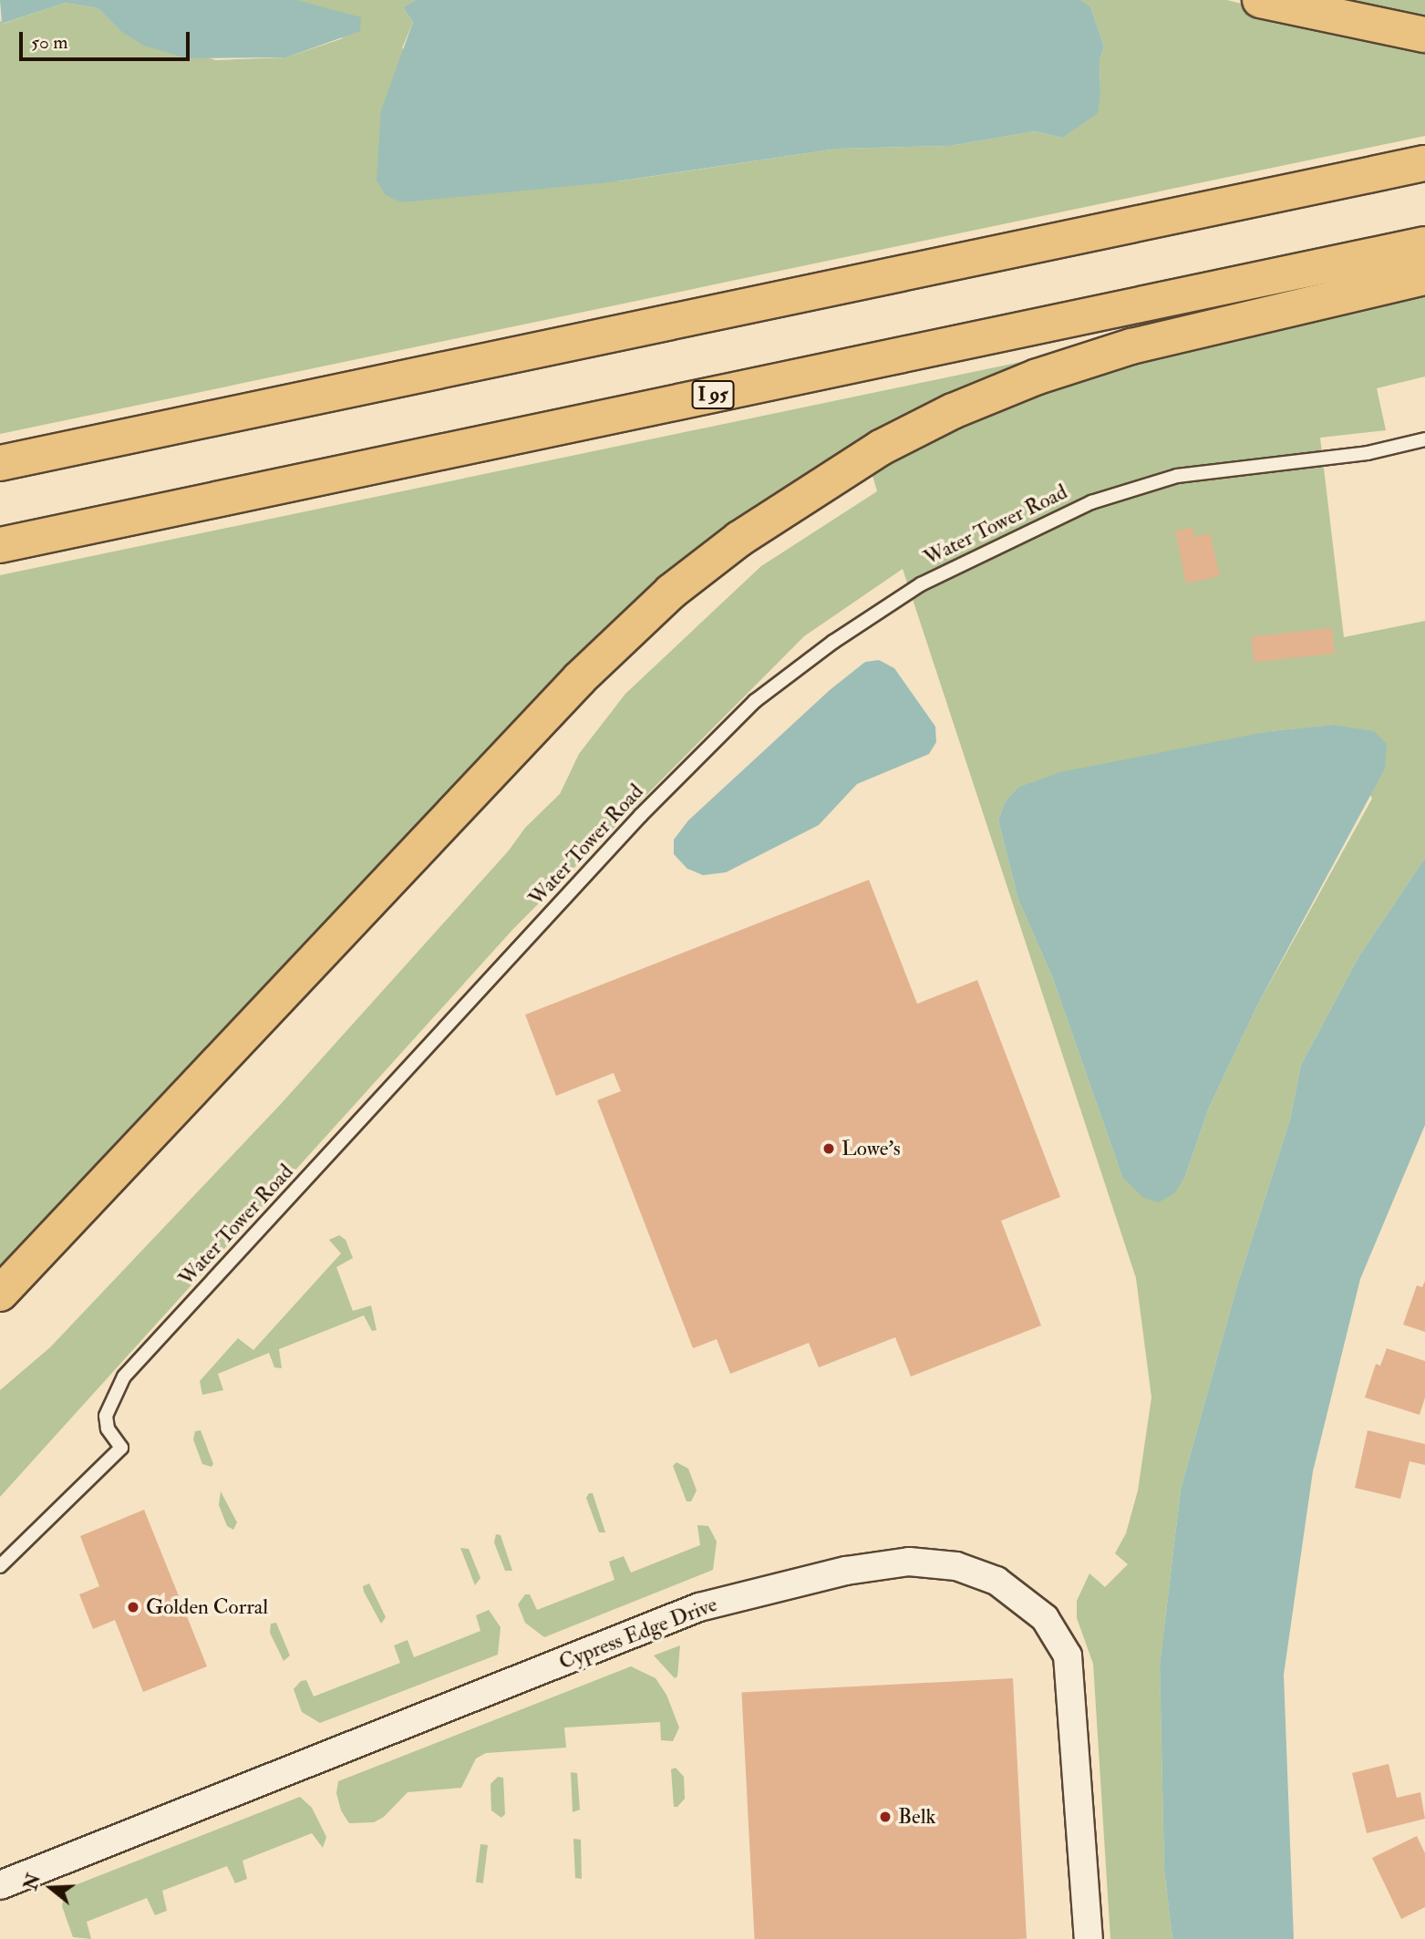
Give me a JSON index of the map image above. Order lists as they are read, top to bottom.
{
  "streets": {
    "highway": ["I 95"],
    "street": ["Cypress Edge Drive"],
    "lane": ["Water Tower Road"]
  },
  "places": ["Lowe's", "Golden Corral", "Belk"],
  "scale_bar": "50 m",
  "north": "left"
}
